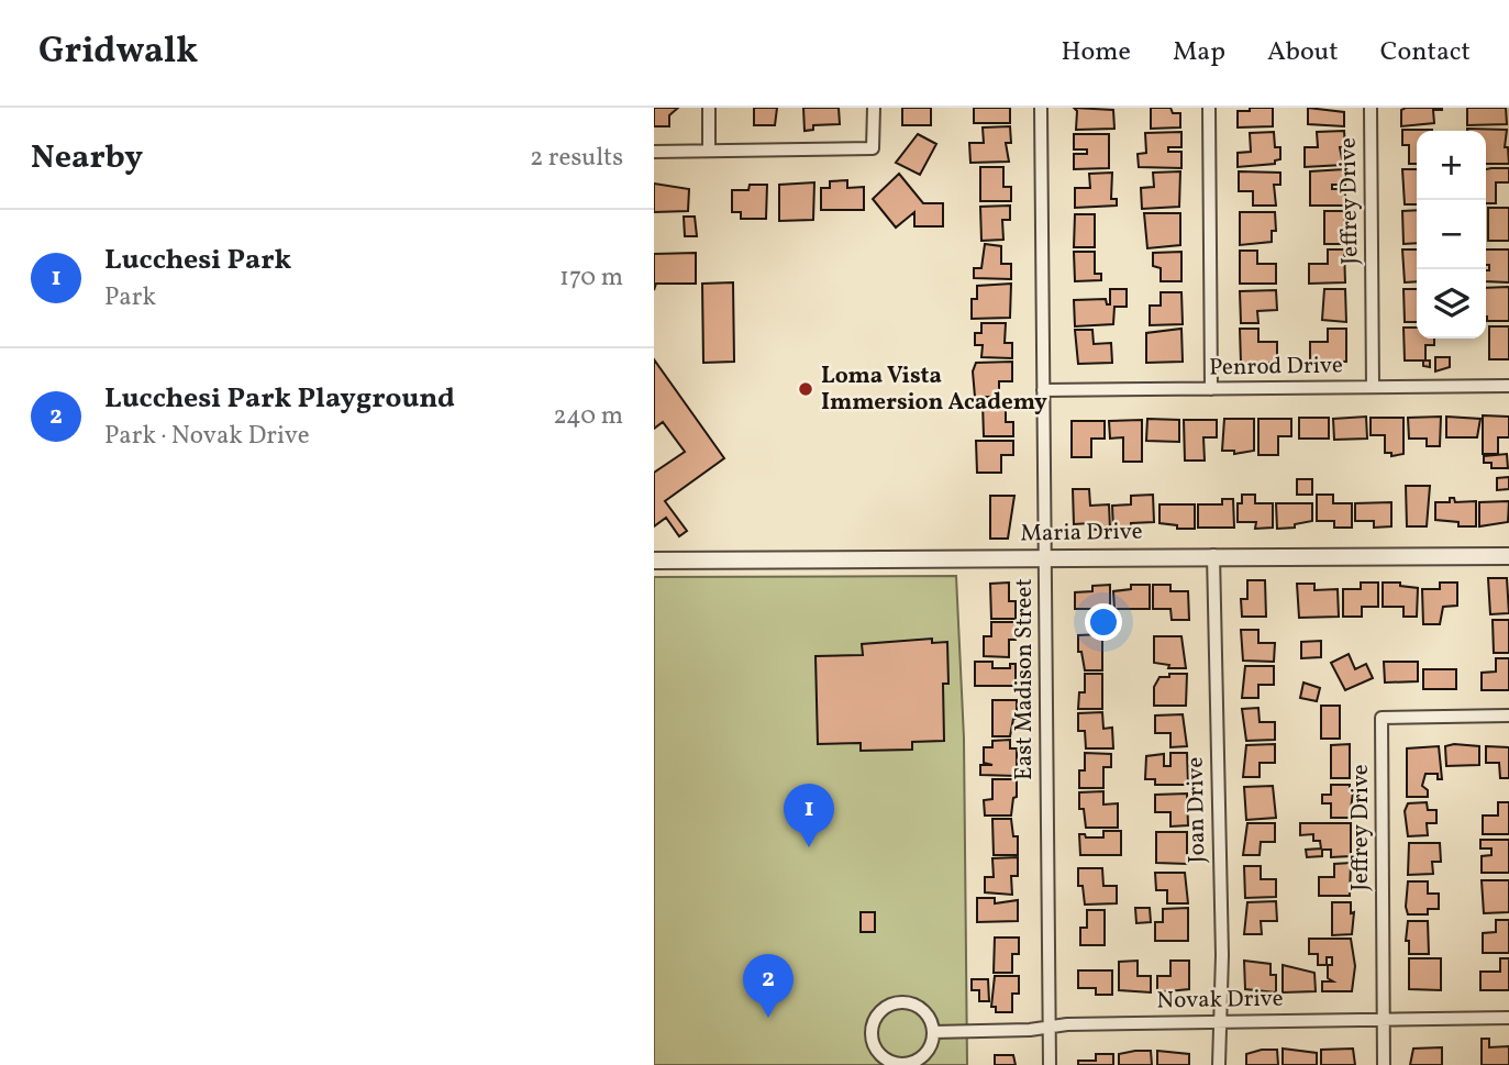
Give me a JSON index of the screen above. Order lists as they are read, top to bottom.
{
  "streets": {
    "street": [
      "Jeffrey Drive",
      "Penrod Drive",
      "Maria Drive",
      "East Madison Street",
      "Joan Drive",
      "Novak Drive"
    ]
  },
  "crossings": [
    ["Jeffrey Drive", "Penrod Drive"],
    ["Jeffrey Drive", "Novak Drive"],
    ["Penrod Drive", "East Madison Street"],
    ["Maria Drive", "East Madison Street"],
    ["Maria Drive", "Joan Drive"],
    ["East Madison Street", "Novak Drive"],
    ["Joan Drive", "Novak Drive"]
  ],
  "places": ["Loma Vista Immersion Academy"],
  "page": {
    "header": "Gridwalk",
    "nav": [
      "Home",
      "Map",
      "About",
      "Contact"
    ],
    "heading": ["Nearby", "2 results"],
    "map_buttons": ["+", "−"],
    "list": [
      {
        "mark": "1",
        "name": "Lucchesi Park",
        "note": "Park",
        "value": "170 m"
      },
      {
        "mark": "2",
        "name": "Lucchesi Park Playground",
        "note": "Park · Novak Drive",
        "value": "240 m"
      }
    ],
    "pins": ["1", "2"]
  }
}
